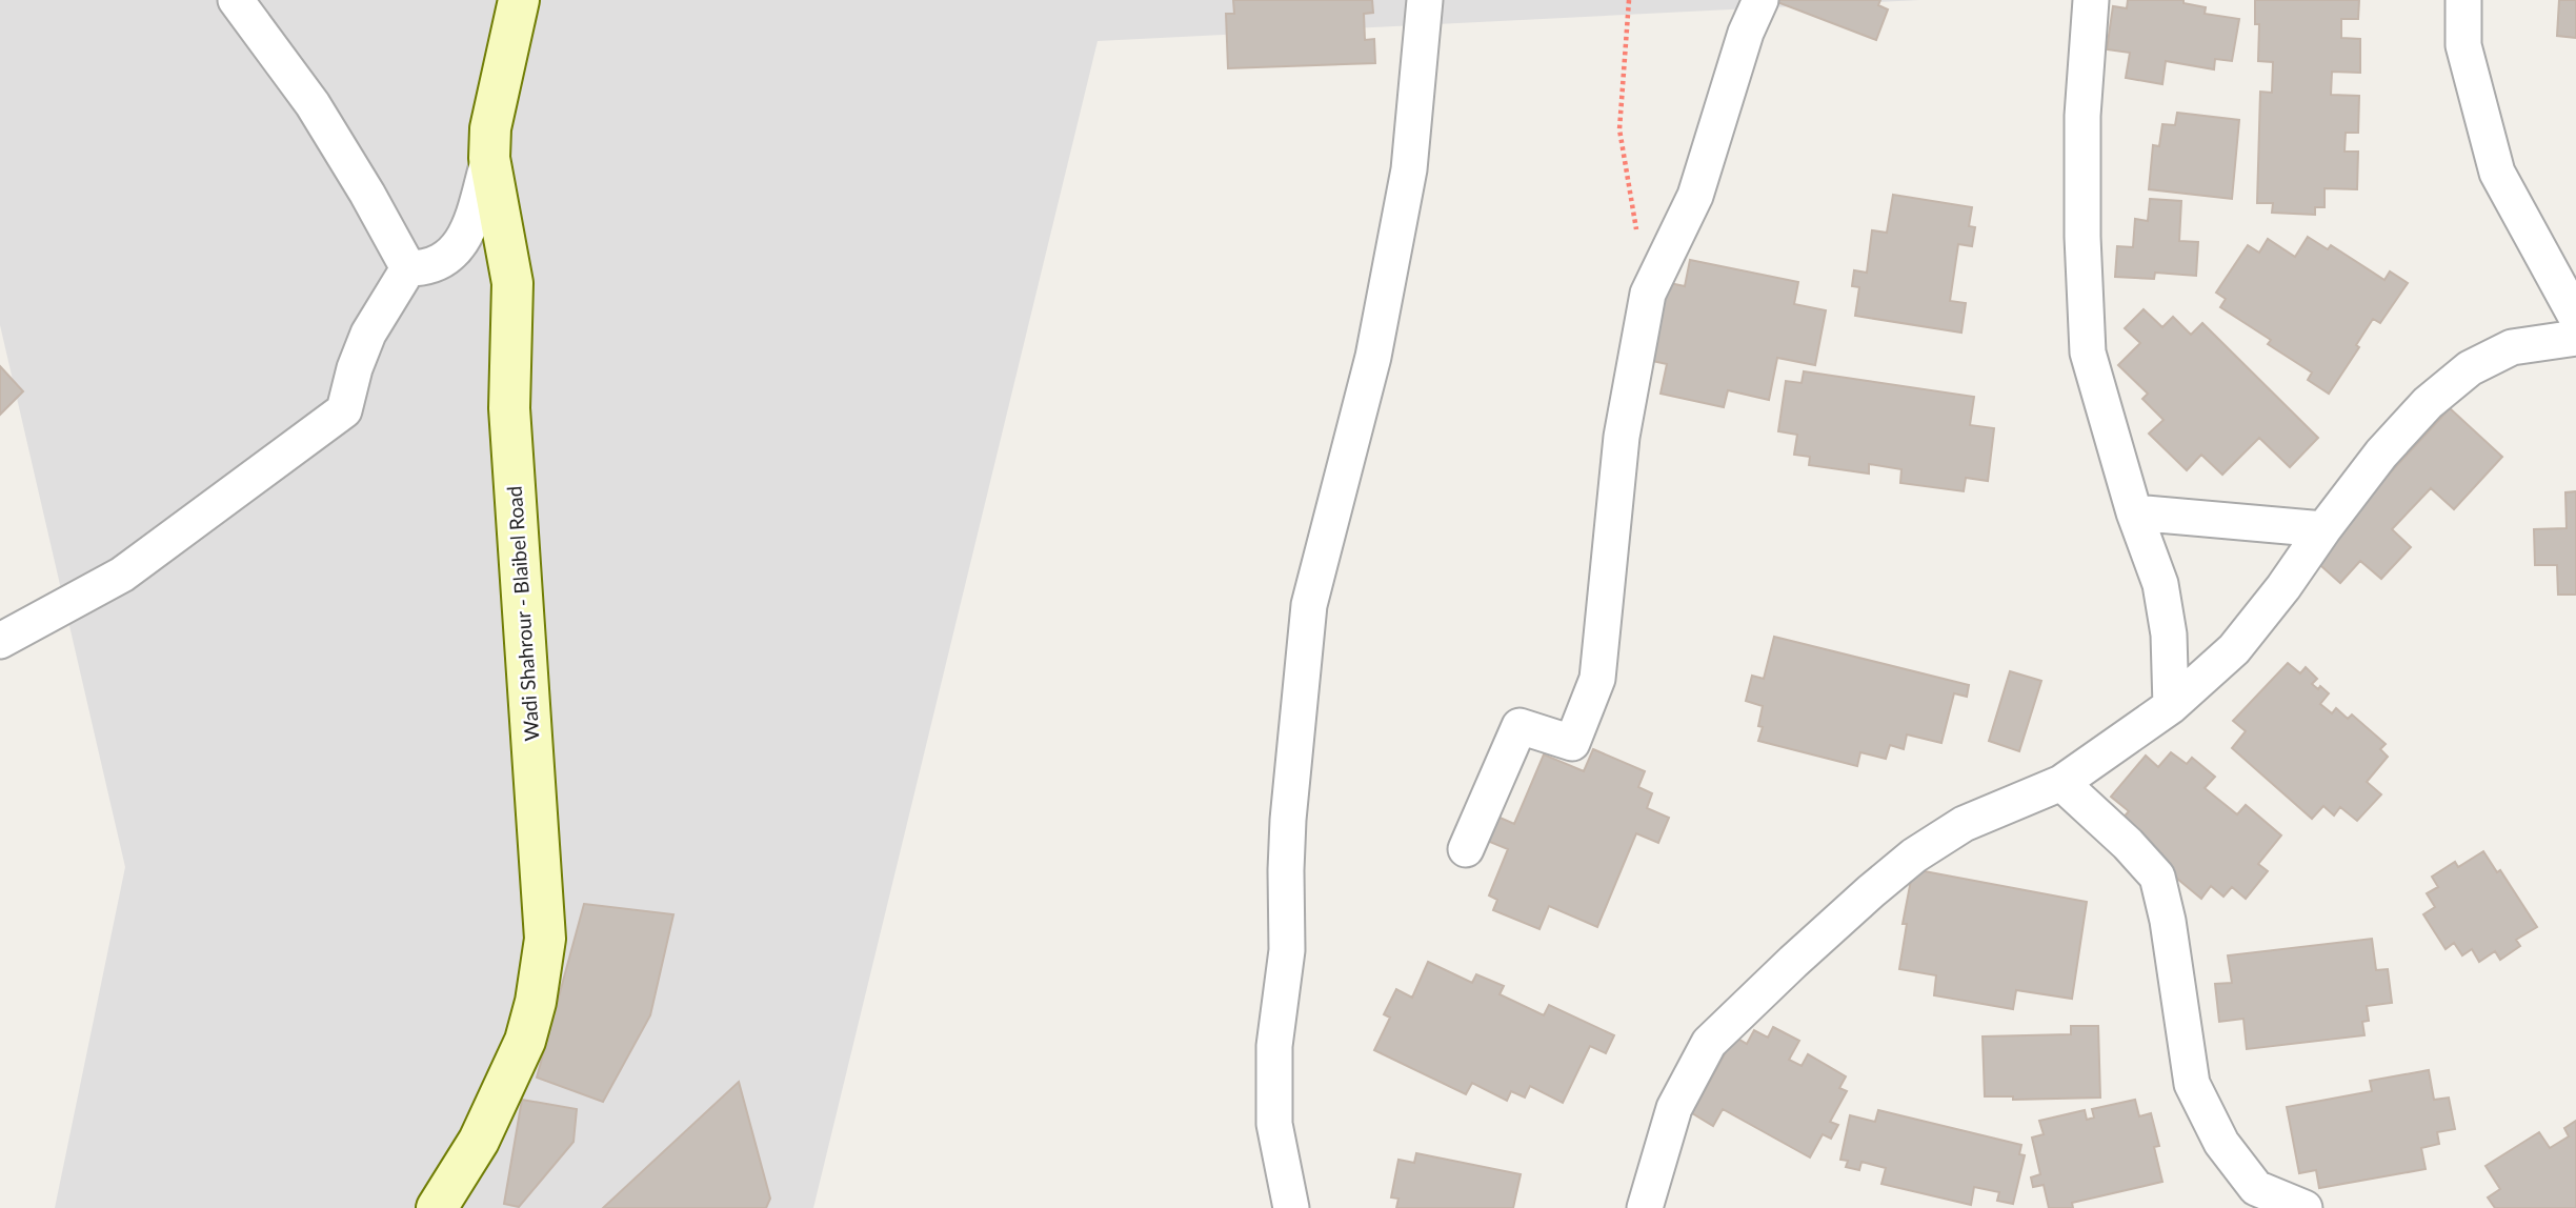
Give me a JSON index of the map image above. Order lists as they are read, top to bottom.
{
  "streets": {
    "street": ["Wadi Shahrour - Blaibel Road"]
  }
}
